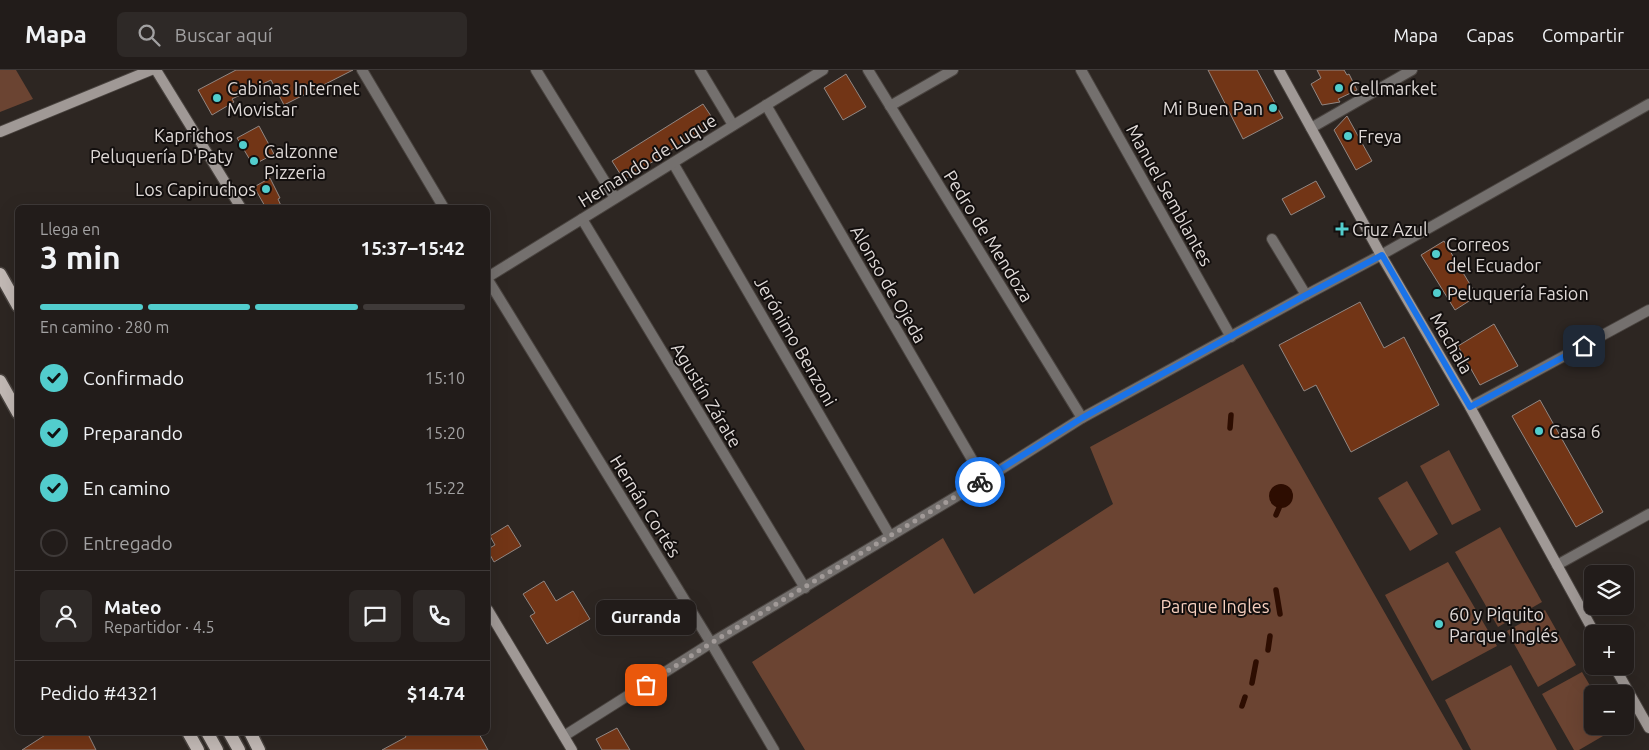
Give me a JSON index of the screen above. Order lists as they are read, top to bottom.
{
  "streets": {
    "main road": ["Machala"],
    "street": [
      "Hernando de Luque",
      "Manuel Semblantes",
      "Pedro de Mendoza",
      "Alonso de Ojeda",
      "Jerónimo Benzoni",
      "Agustín Zárate",
      "Hernán Cortés"
    ]
  },
  "crossings": [
    ["Hernando de Luque", "Alonso de Ojeda"],
    ["Hernando de Luque", "Jerónimo Benzoni"],
    ["Hernando de Luque", "Agustín Zárate"]
  ],
  "parks": ["Parque Ingles"],
  "places": {
    "other": [
      "Cellmarket",
      "Cabinas Internet Movistar",
      "Mi Buen Pan",
      "Freya",
      "Kaprichos Peluquería D'Paty",
      "Calzonne Pizzeria",
      "Los Capiruchos",
      "Correos del Ecuador",
      "Peluquería Fasion",
      "Casa 6",
      "60 y Piquito Parque Inglés",
      "Gurranda"
    ],
    "health": ["Cruz Azul"]
  },
  "page": {
    "header": "Mapa",
    "search": "Buscar aquí",
    "nav": ["Mapa", "Capas", "Compartir"],
    "heading": ["3 min", "Llega en", "15:37–15:42"],
    "panel": [
      "Mateo",
      "Repartidor · 4.5",
      "Pedido #4321",
      "$14.74"
    ],
    "bar": "En camino · 280 m",
    "list": [
      ["Confirmado", "15:10"],
      ["Preparando", "15:20"],
      ["En camino", "15:22"],
      "Entregado"
    ],
    "map_buttons": ["+", "−"],
    "bubble": "Gurranda"
  }
}
